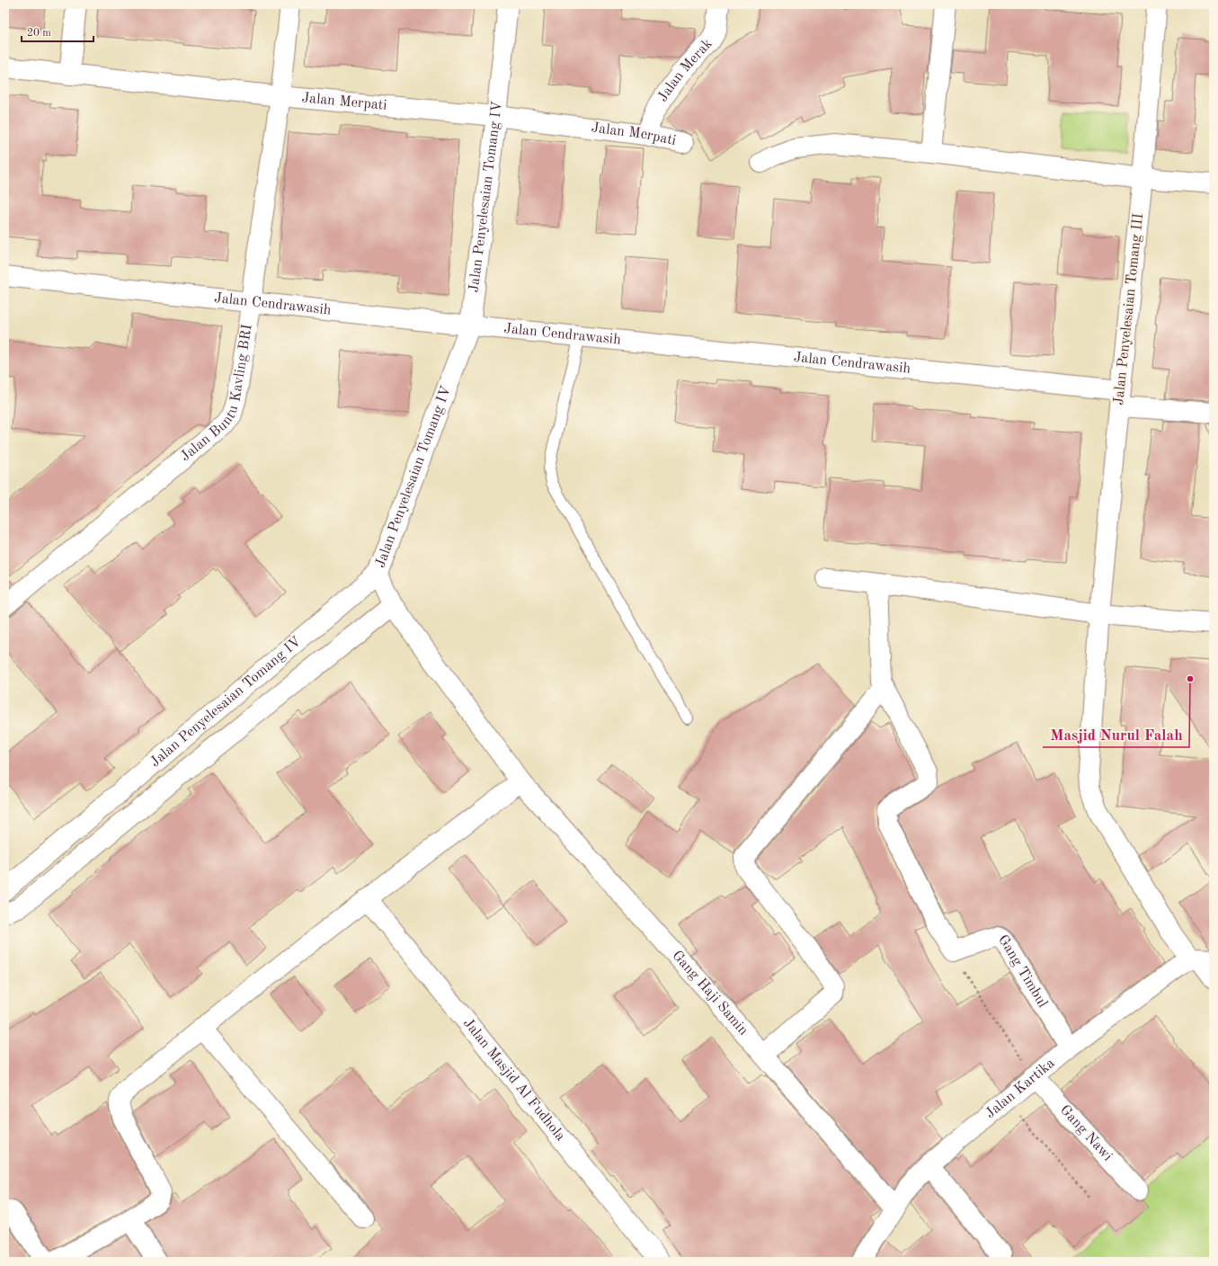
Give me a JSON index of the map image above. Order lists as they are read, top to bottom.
{
  "streets": {
    "street": [
      "Jalan Merak",
      "Jalan Merpati",
      "Jalan Penyelesaian Tomang IV",
      "Jalan Cendrawasih",
      "Jalan Penyelesaian Tomang III",
      "Jalan Buntu Kavling BRI",
      "Gang Timbul",
      "Gang Haji Samin",
      "Jalan Masjid Al Fudhola",
      "Jalan Kartika",
      "Gang Nawi"
    ]
  },
  "crossings": [
    ["Jalan Merak", "Jalan Merpati"],
    ["Jalan Merpati", "Jalan Penyelesaian Tomang IV"],
    ["Jalan Merpati", "Jalan Buntu Kavling BRI"],
    ["Jalan Penyelesaian Tomang IV", "Jalan Cendrawasih"],
    ["Jalan Penyelesaian Tomang IV", "Gang Haji Samin"],
    ["Jalan Cendrawasih", "Jalan Penyelesaian Tomang III"],
    ["Jalan Cendrawasih", "Jalan Buntu Kavling BRI"],
    ["Jalan Penyelesaian Tomang III", "Jalan Kartika"],
    ["Gang Timbul", "Jalan Kartika"],
    ["Gang Haji Samin", "Jalan Kartika"],
    ["Jalan Kartika", "Gang Nawi"]
  ],
  "places": ["Masjid Nurul Falah"],
  "scale_bar": "20 m"
}
